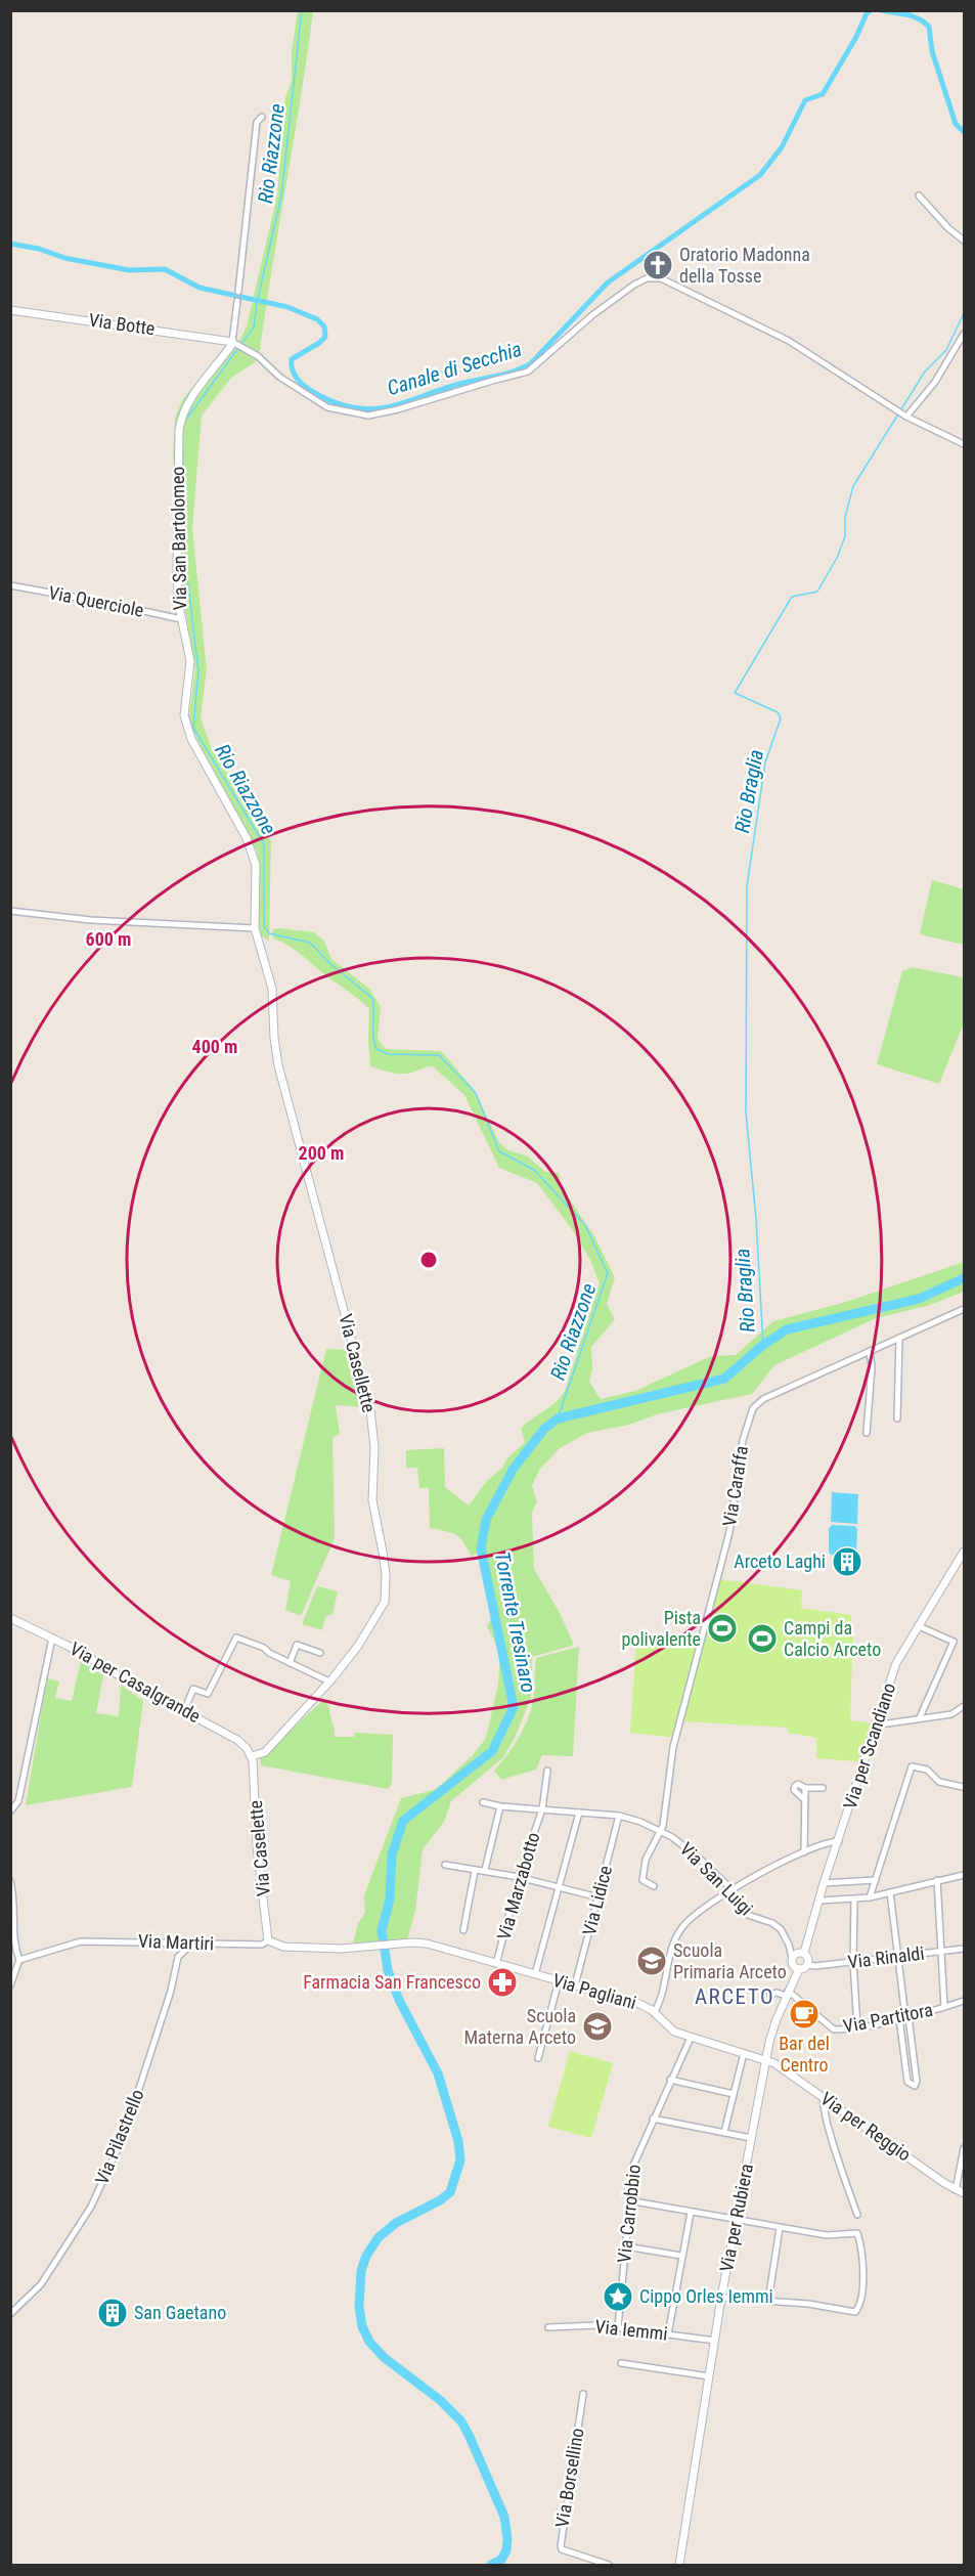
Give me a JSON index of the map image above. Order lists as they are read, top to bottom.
{
  "streets": {
    "street": [
      "Via Botte",
      "Via San Bartolomeo",
      "Via Querciole",
      "Via Casellette",
      "Via Caraffa",
      "Via per Casalgrande",
      "Via per Scandiano",
      "Via Caselette",
      "Via San Luigi",
      "Via Marzabotto",
      "Via Lidice",
      "Via Martiri",
      "Via Rinaldi",
      "Via Pagliani",
      "Via Partitora",
      "Via per Reggio",
      "Via Pilastrello",
      "Via Carrobbio",
      "Via per Rubiera",
      "Via Iemmi",
      "Via Borsellino"
    ]
  },
  "crossings": [
    ["Via Botte", "Via San Bartolomeo"],
    ["Via San Bartolomeo", "Via Querciole"],
    ["Via San Bartolomeo", "Via Casellette"],
    ["Via Casellette", "Via per Casalgrande"],
    ["Via Casellette", "Via Caselette"],
    ["Via Caraffa", "Via San Luigi"],
    ["Via per Casalgrande", "Via Caselette"],
    ["Via per Scandiano", "Via San Luigi"],
    ["Via per Scandiano", "Via Rinaldi"],
    ["Via Caselette", "Via Martiri"],
    ["Via San Luigi", "Via Marzabotto"],
    ["Via San Luigi", "Via Lidice"],
    ["Via San Luigi", "Via Rinaldi"],
    ["Via Marzabotto", "Via Pagliani"],
    ["Via Lidice", "Via Pagliani"],
    ["Via Martiri", "Via Pagliani"],
    ["Via Martiri", "Via Pilastrello"],
    ["Via Pagliani", "Via per Reggio"],
    ["Via Pagliani", "Via Carrobbio"],
    ["Via Pagliani", "Via per Rubiera"],
    ["Via per Reggio", "Via per Rubiera"],
    ["Via Carrobbio", "Via Iemmi"],
    ["Via per Rubiera", "Via Iemmi"]
  ],
  "districts": ["ARCETO"],
  "water": [
    "Rio Riazzone",
    "Canale di Secchia",
    "Rio Braglia",
    "Torrente Tresinaro"
  ],
  "places": {
    "church": ["Oratorio Madonna della Tosse"],
    "building": ["Arceto Laghi", "San Gaetano"],
    "sports": ["Pista polivalente", "Campi da Calcio Arceto"],
    "school or university": ["Scuola Primaria Arceto", "Scuola Materna Arceto"],
    "pharmacy": ["Farmacia San Francesco"],
    "cafe": ["Bar del Centro"],
    "place": ["Cippo Orles Iemmi"]
  },
  "rings": ["600 m", "400 m", "200 m"]
}
